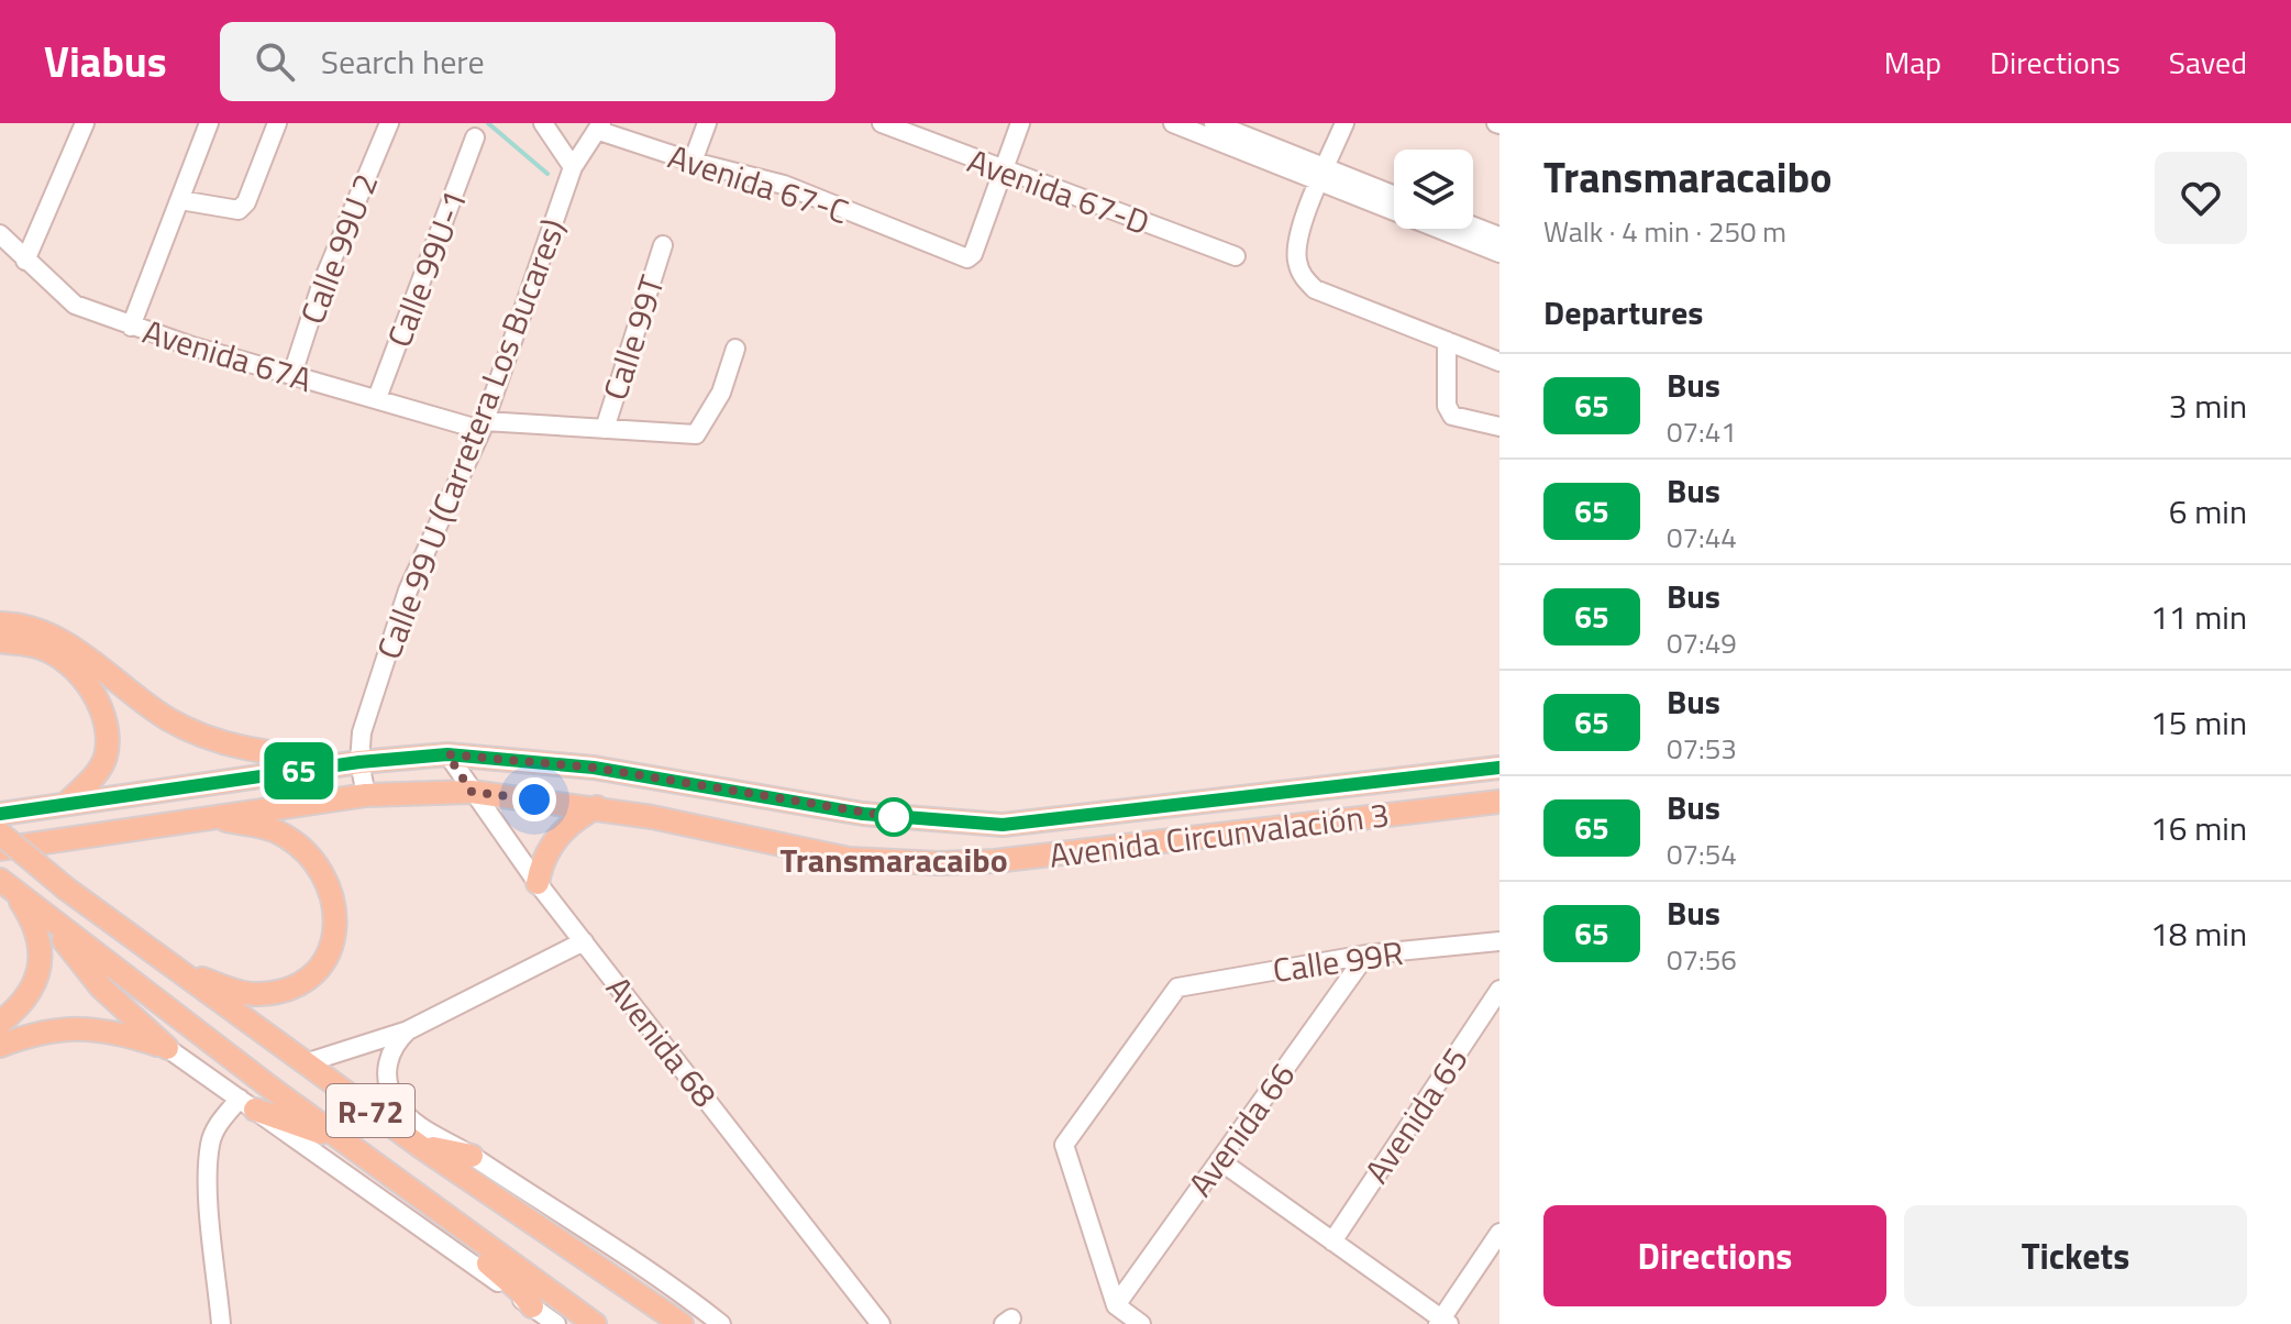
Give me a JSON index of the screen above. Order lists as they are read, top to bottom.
{
  "streets": {
    "main road": ["Avenida Circunvalación 3", "R-72"],
    "street": [
      "Avenida 67-C",
      "Avenida 67-D",
      "Calle 99U 2",
      "Calle 99U-1",
      "Calle 99T",
      "Avenida 67A",
      "Calle 99 U (Carretera Los Bucares)",
      "Calle 99R",
      "Avenida 68",
      "Avenida 65",
      "Avenida 66"
    ]
  },
  "crossings": [
    ["Avenida 67-C", "Avenida 67-D"],
    ["Avenida 67-C", "Calle 99 U (Carretera Los Bucares)"],
    ["Calle 99U 2", "Avenida 67A"],
    ["Calle 99U-1", "Avenida 67A"],
    ["Calle 99T", "Avenida 67A"],
    ["Avenida 67A", "Calle 99 U (Carretera Los Bucares)"],
    ["Calle 99 U (Carretera Los Bucares)", "Avenida Circunvalación 3"],
    ["Avenida Circunvalación 3", "Avenida 68"],
    ["Calle 99R", "Avenida 66"]
  ],
  "places": ["Transmaracaibo"],
  "lines": ["bus line 65"],
  "page": {
    "header": "Viabus",
    "search": "Search here",
    "nav": ["Map", "Directions", "Saved"],
    "on_map": "65",
    "heading": [
      ["Transmaracaibo", "Walk · 4 min · 250 m"],
      "Departures"
    ],
    "list": [
      {
        "mark": "65",
        "name": "Bus",
        "note": "07:41",
        "value": "3 min"
      },
      {
        "mark": "65",
        "name": "Bus",
        "note": "07:44",
        "value": "6 min"
      },
      {
        "mark": "65",
        "name": "Bus",
        "note": "07:49",
        "value": "11 min"
      },
      {
        "mark": "65",
        "name": "Bus",
        "note": "07:53",
        "value": "15 min"
      },
      {
        "mark": "65",
        "name": "Bus",
        "note": "07:54",
        "value": "16 min"
      },
      {
        "mark": "65",
        "name": "Bus",
        "note": "07:56",
        "value": "18 min"
      }
    ],
    "buttons": ["Directions", "Tickets"]
  }
}
